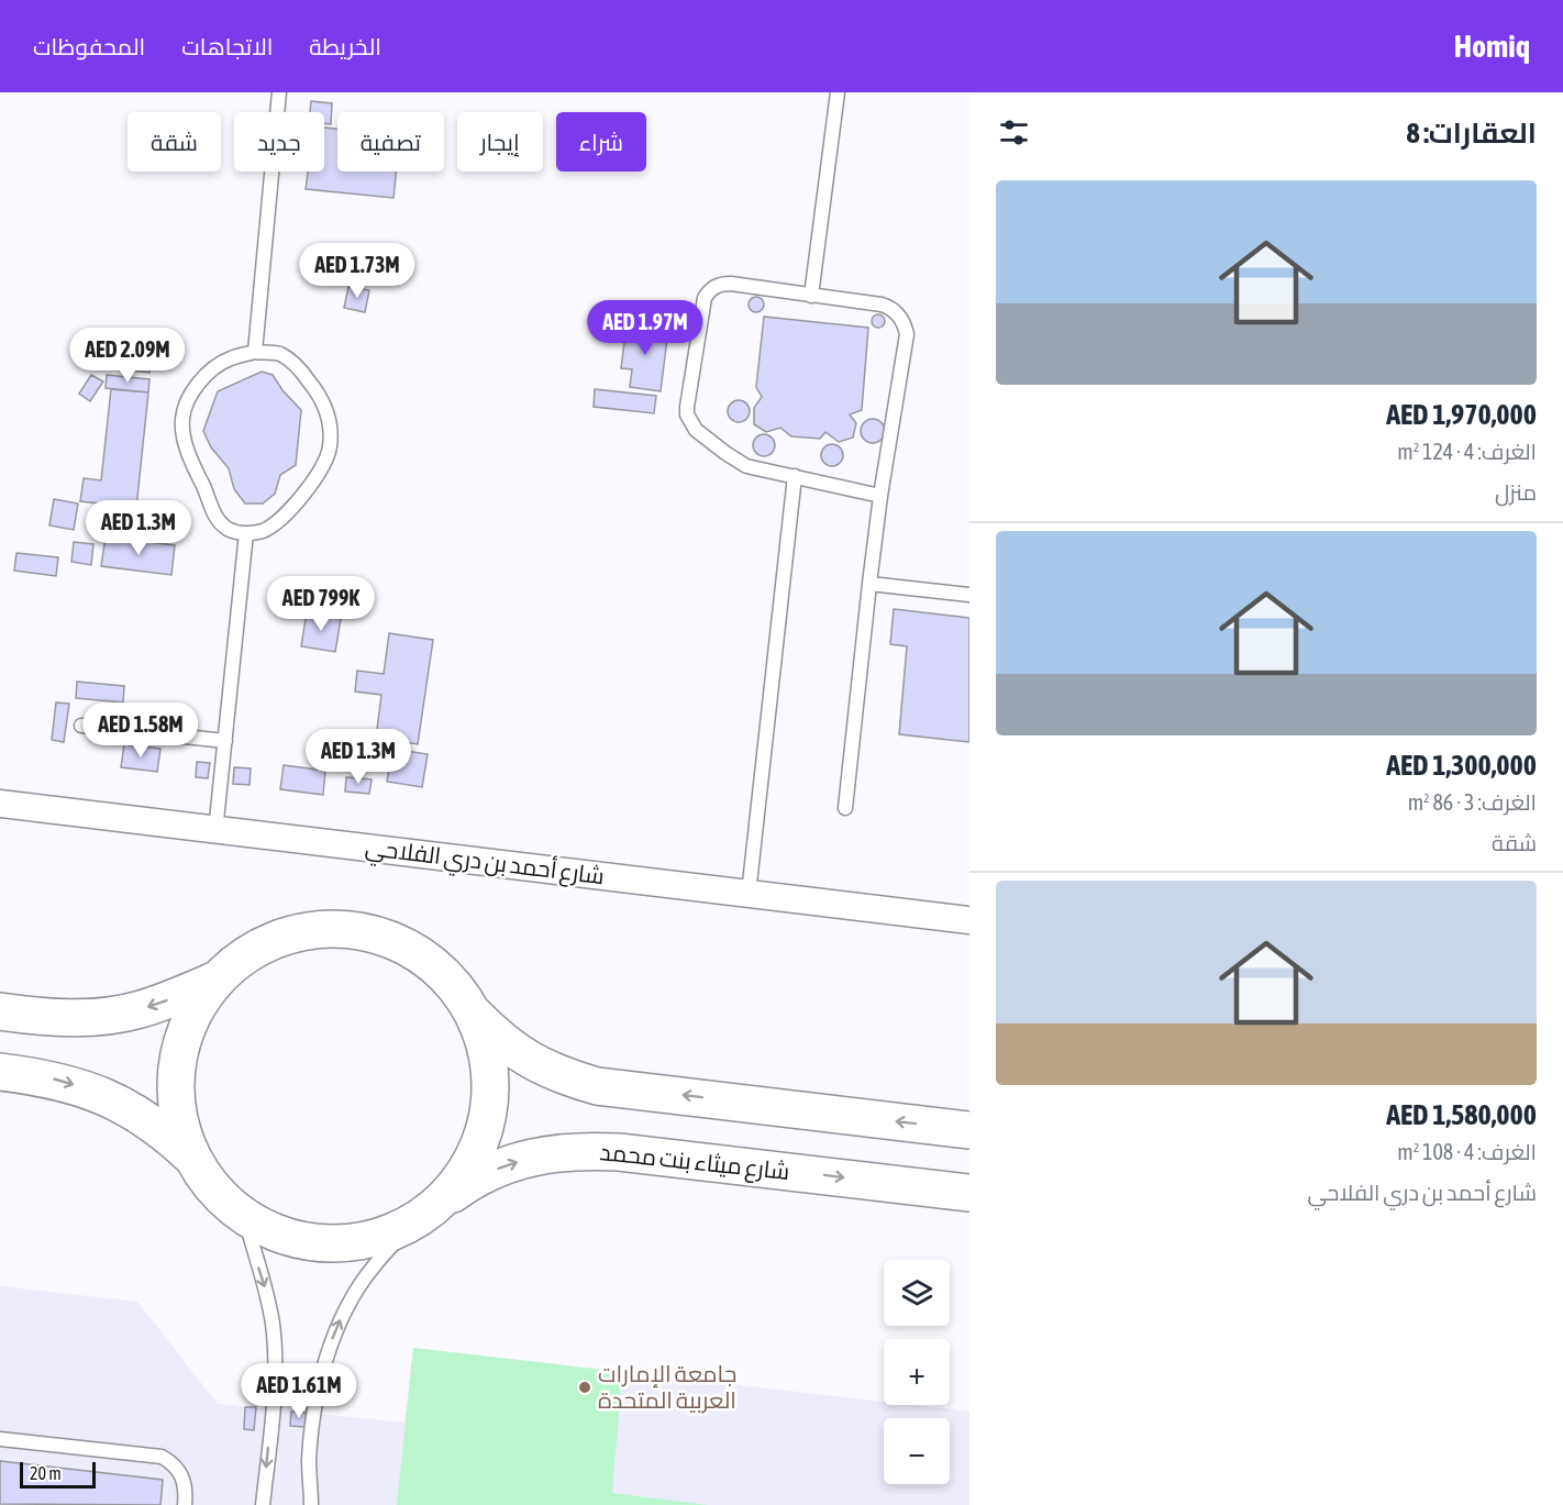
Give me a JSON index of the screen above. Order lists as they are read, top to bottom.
{
  "streets": {
    "main road": ["شارع ميثاء بنت محمد"],
    "street": ["شارع أحمد بن دري الفلاحي"]
  },
  "places": ["جامعة الإمارات العربية المتحدة"],
  "scale_bar": "20 m",
  "page": {
    "header": "Homiq",
    "nav": ["الخريطة", "الاتجاهات", "المحفوظات"],
    "heading": "العقارات: 8",
    "chip": [
      "شراء",
      "إيجار",
      "تصفية",
      "جديد",
      "شقة"
    ],
    "list": [
      {
        "name": "AED 1,970,000",
        "note": "الغرف: 4 · 124 m² · منزل"
      },
      {
        "name": "AED 1,300,000",
        "note": "الغرف: 3 · 86 m² · شقة"
      },
      {
        "name": "AED 1,580,000",
        "note": "الغرف: 4 · 108 m² · شارع أحمد بن دري الفلاحي"
      }
    ],
    "price": [
      "AED 1.73M",
      "AED 1.97M",
      "AED 2.09M",
      "AED 1.3M",
      "AED 799K",
      "AED 1.58M",
      "AED 1.3M",
      "AED 1.61M"
    ],
    "map_buttons": ["+", "−"],
    "scale": "20 m"
  }
}
